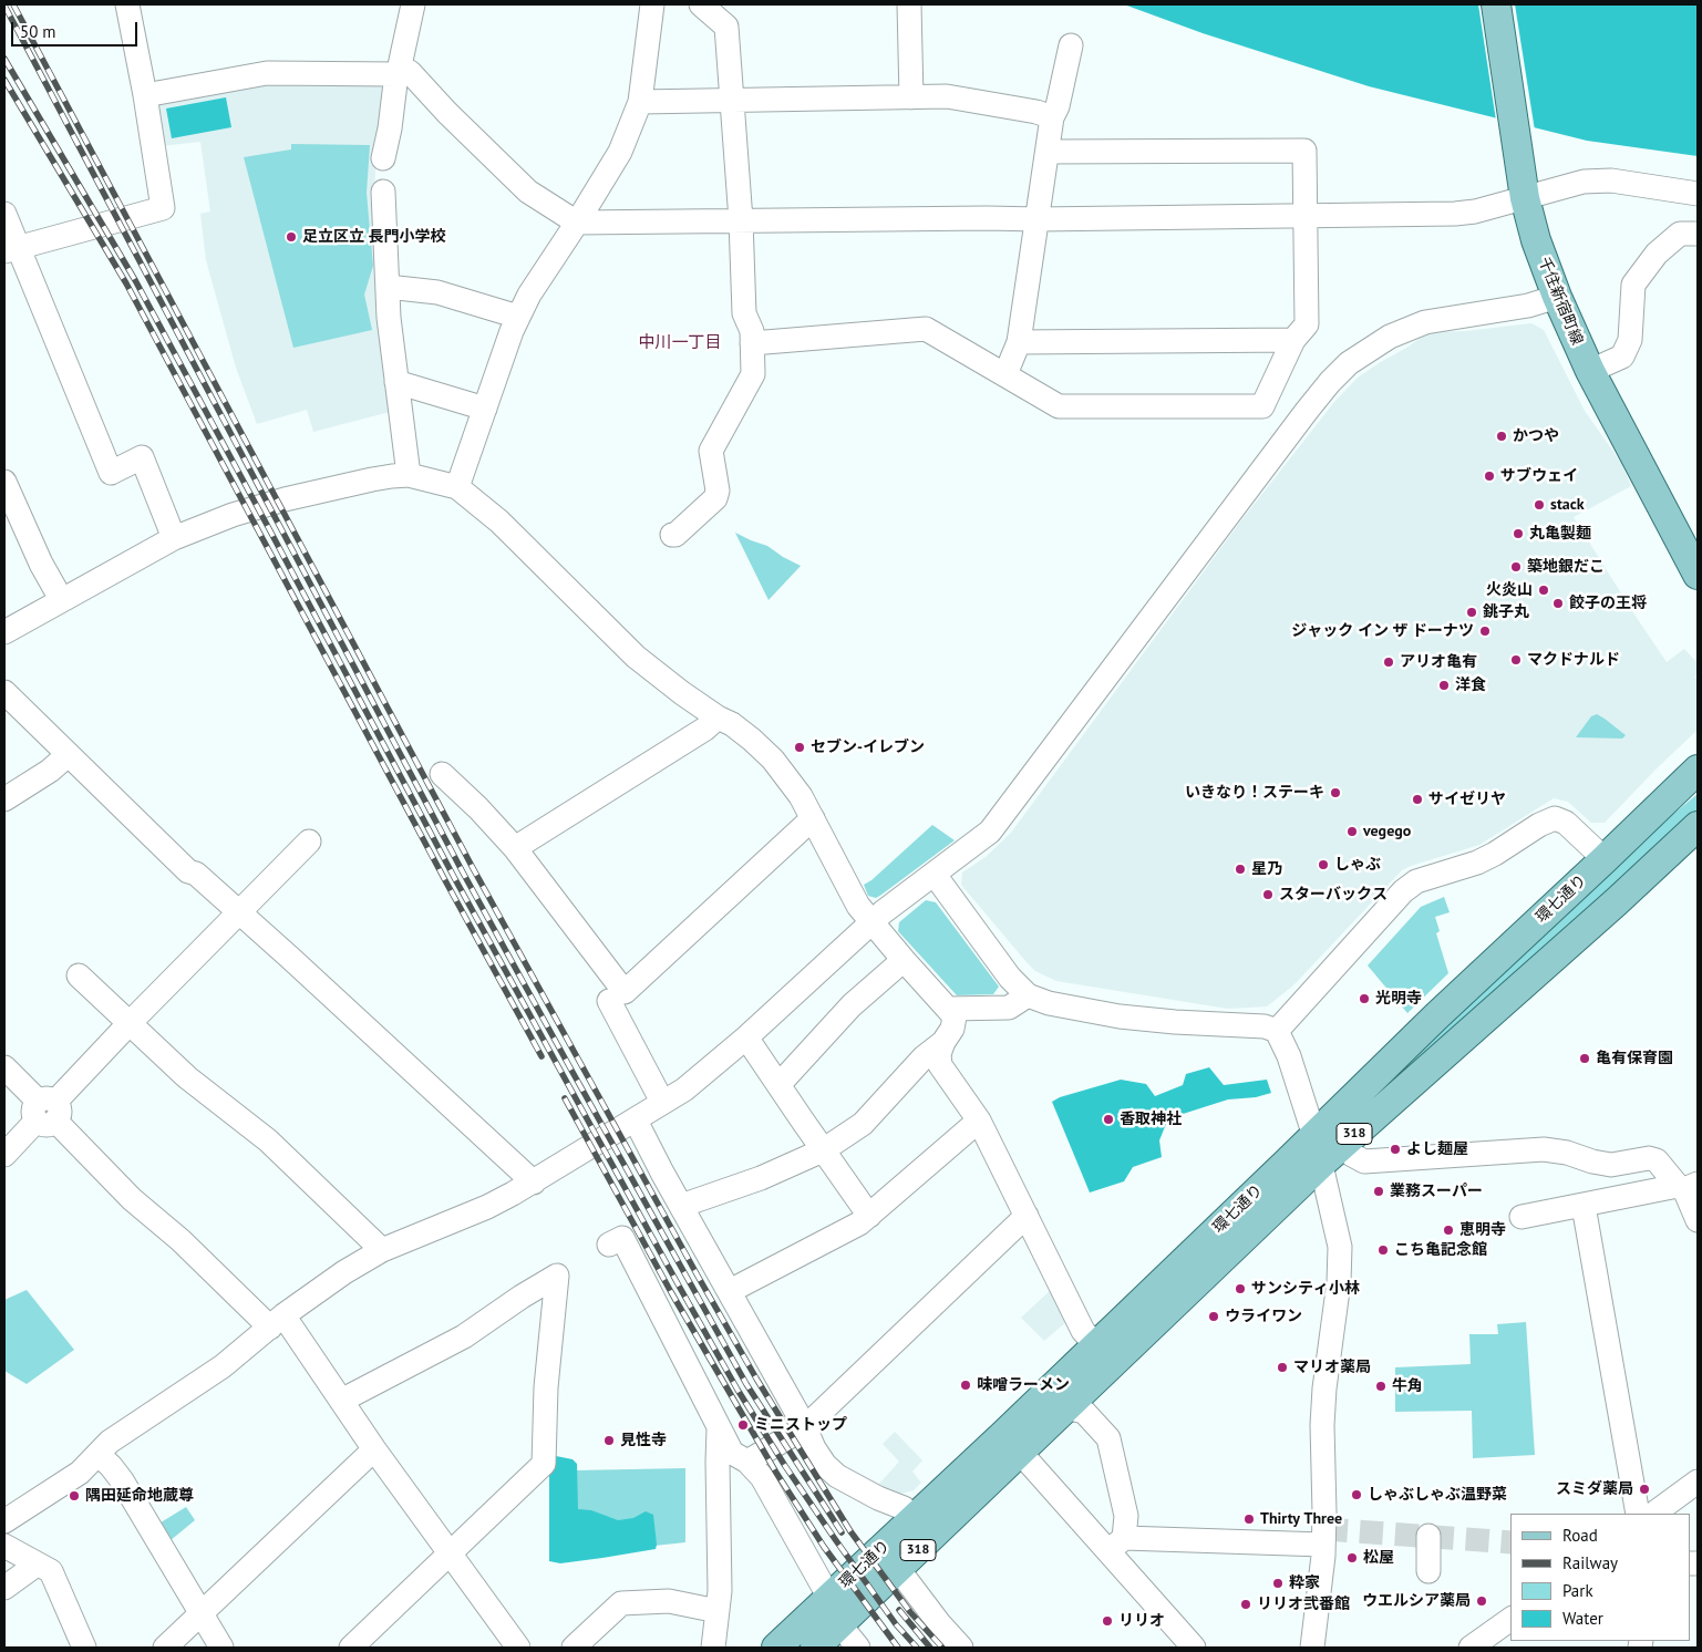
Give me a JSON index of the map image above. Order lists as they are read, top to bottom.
{
  "streets": {
    "main road": ["千住新宿町線", "環七通り", "318"]
  },
  "districts": ["中川一丁目"],
  "places": [
    "足立区立 長門小学校",
    "かつや",
    "サブウェイ",
    "stack",
    "丸亀製麺",
    "築地銀だこ",
    "火炎山",
    "餃子の王将",
    "銚子丸",
    "ジャック イン ザ ドーナツ",
    "マクドナルド",
    "アリオ亀有",
    "洋食",
    "セブン-イレブン",
    "いきなり！ステーキ",
    "サイゼリヤ",
    "vegego",
    "しゃぶ",
    "星乃",
    "スターバックス",
    "光明寺",
    "亀有保育園",
    "香取神社",
    "よし麺屋",
    "業務スーパー",
    "恵明寺",
    "こち亀記念館",
    "サンシティ小林",
    "ウライワン",
    "マリオ薬局",
    "味噌ラーメン",
    "牛角",
    "ミニストップ",
    "見性寺",
    "スミダ薬局",
    "しゃぶしゃぶ温野菜",
    "隅田延命地蔵尊",
    "Thirty Three",
    "松屋",
    "粋家",
    "ウエルシア薬局",
    "リリオ弐番館",
    "リリオ"
  ],
  "legend": [
    "Road",
    "Railway",
    "Park",
    "Water"
  ],
  "scale_bar": "50 m"
}
